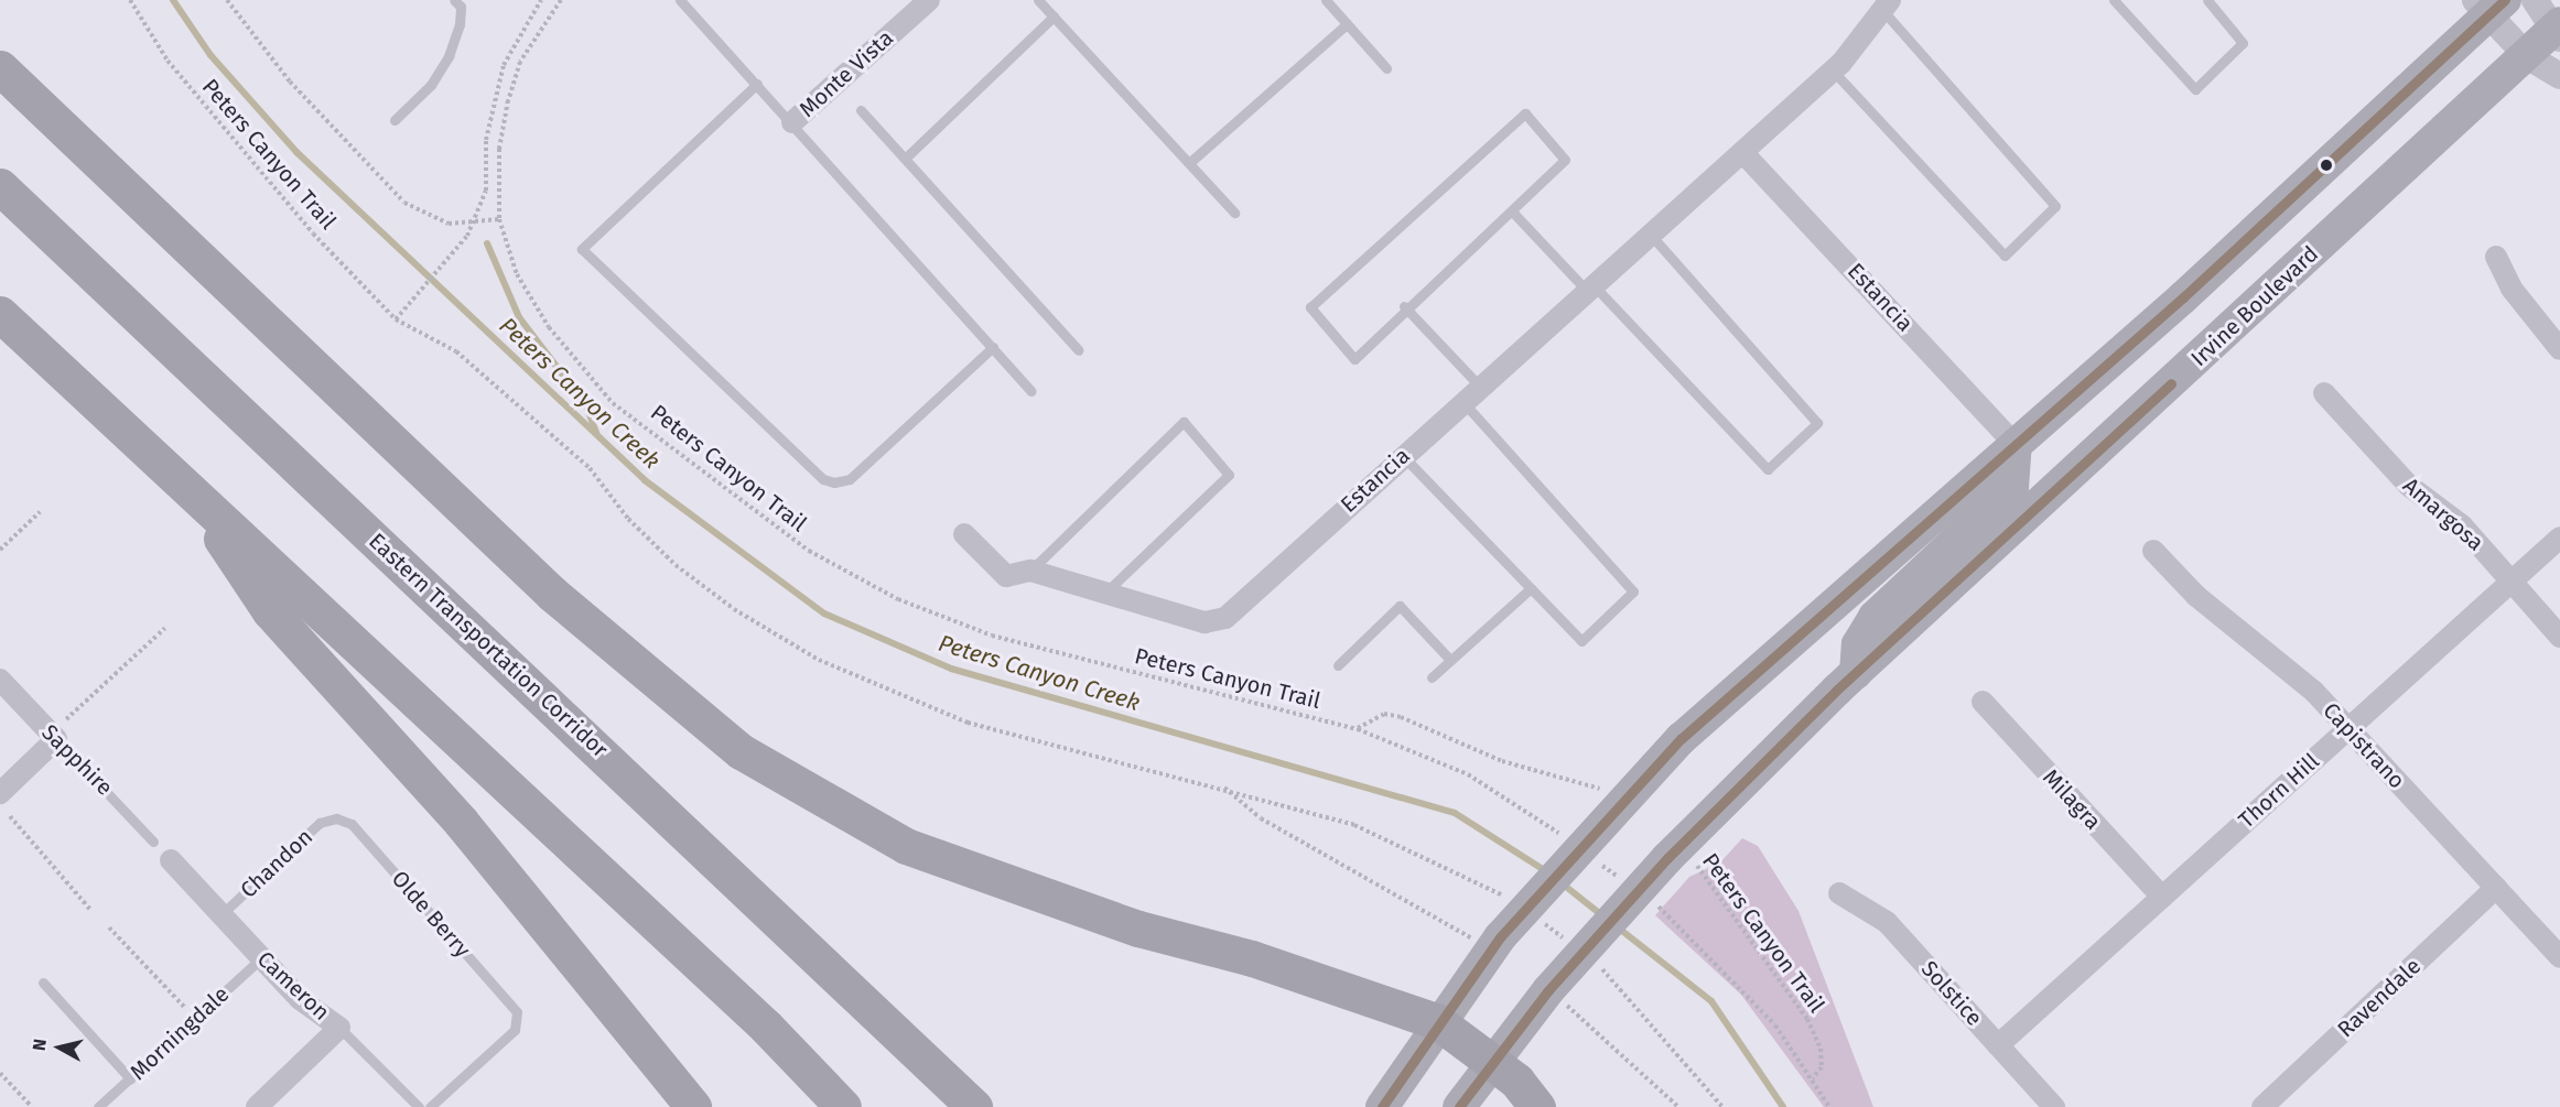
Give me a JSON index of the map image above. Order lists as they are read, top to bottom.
{
  "streets": {
    "highway": ["Eastern Transportation Corridor"],
    "main road": ["Irvine Boulevard"],
    "street": [
      "Monte Vista",
      "Estancia",
      "Amargosa",
      "Capistrano",
      "Sapphire",
      "Thorn Hill",
      "Milagra",
      "Cameron",
      "Solstice",
      "Ravendale"
    ],
    "lane": ["Chandon", "Olde Berry", "Morningdale"],
    "path": ["Peters Canyon Trail"]
  },
  "crossings": [
    ["Peters Canyon Trail", "Irvine Boulevard"],
    ["Amargosa", "Thorn Hill"],
    ["Capistrano", "Thorn Hill"],
    ["Capistrano", "Ravendale"],
    ["Thorn Hill", "Milagra"],
    ["Thorn Hill", "Solstice"],
    ["Chandon", "Olde Berry"],
    ["Chandon", "Cameron"],
    ["Cameron", "Morningdale"]
  ],
  "water": ["Peters Canyon Creek"],
  "north": "left"
}
